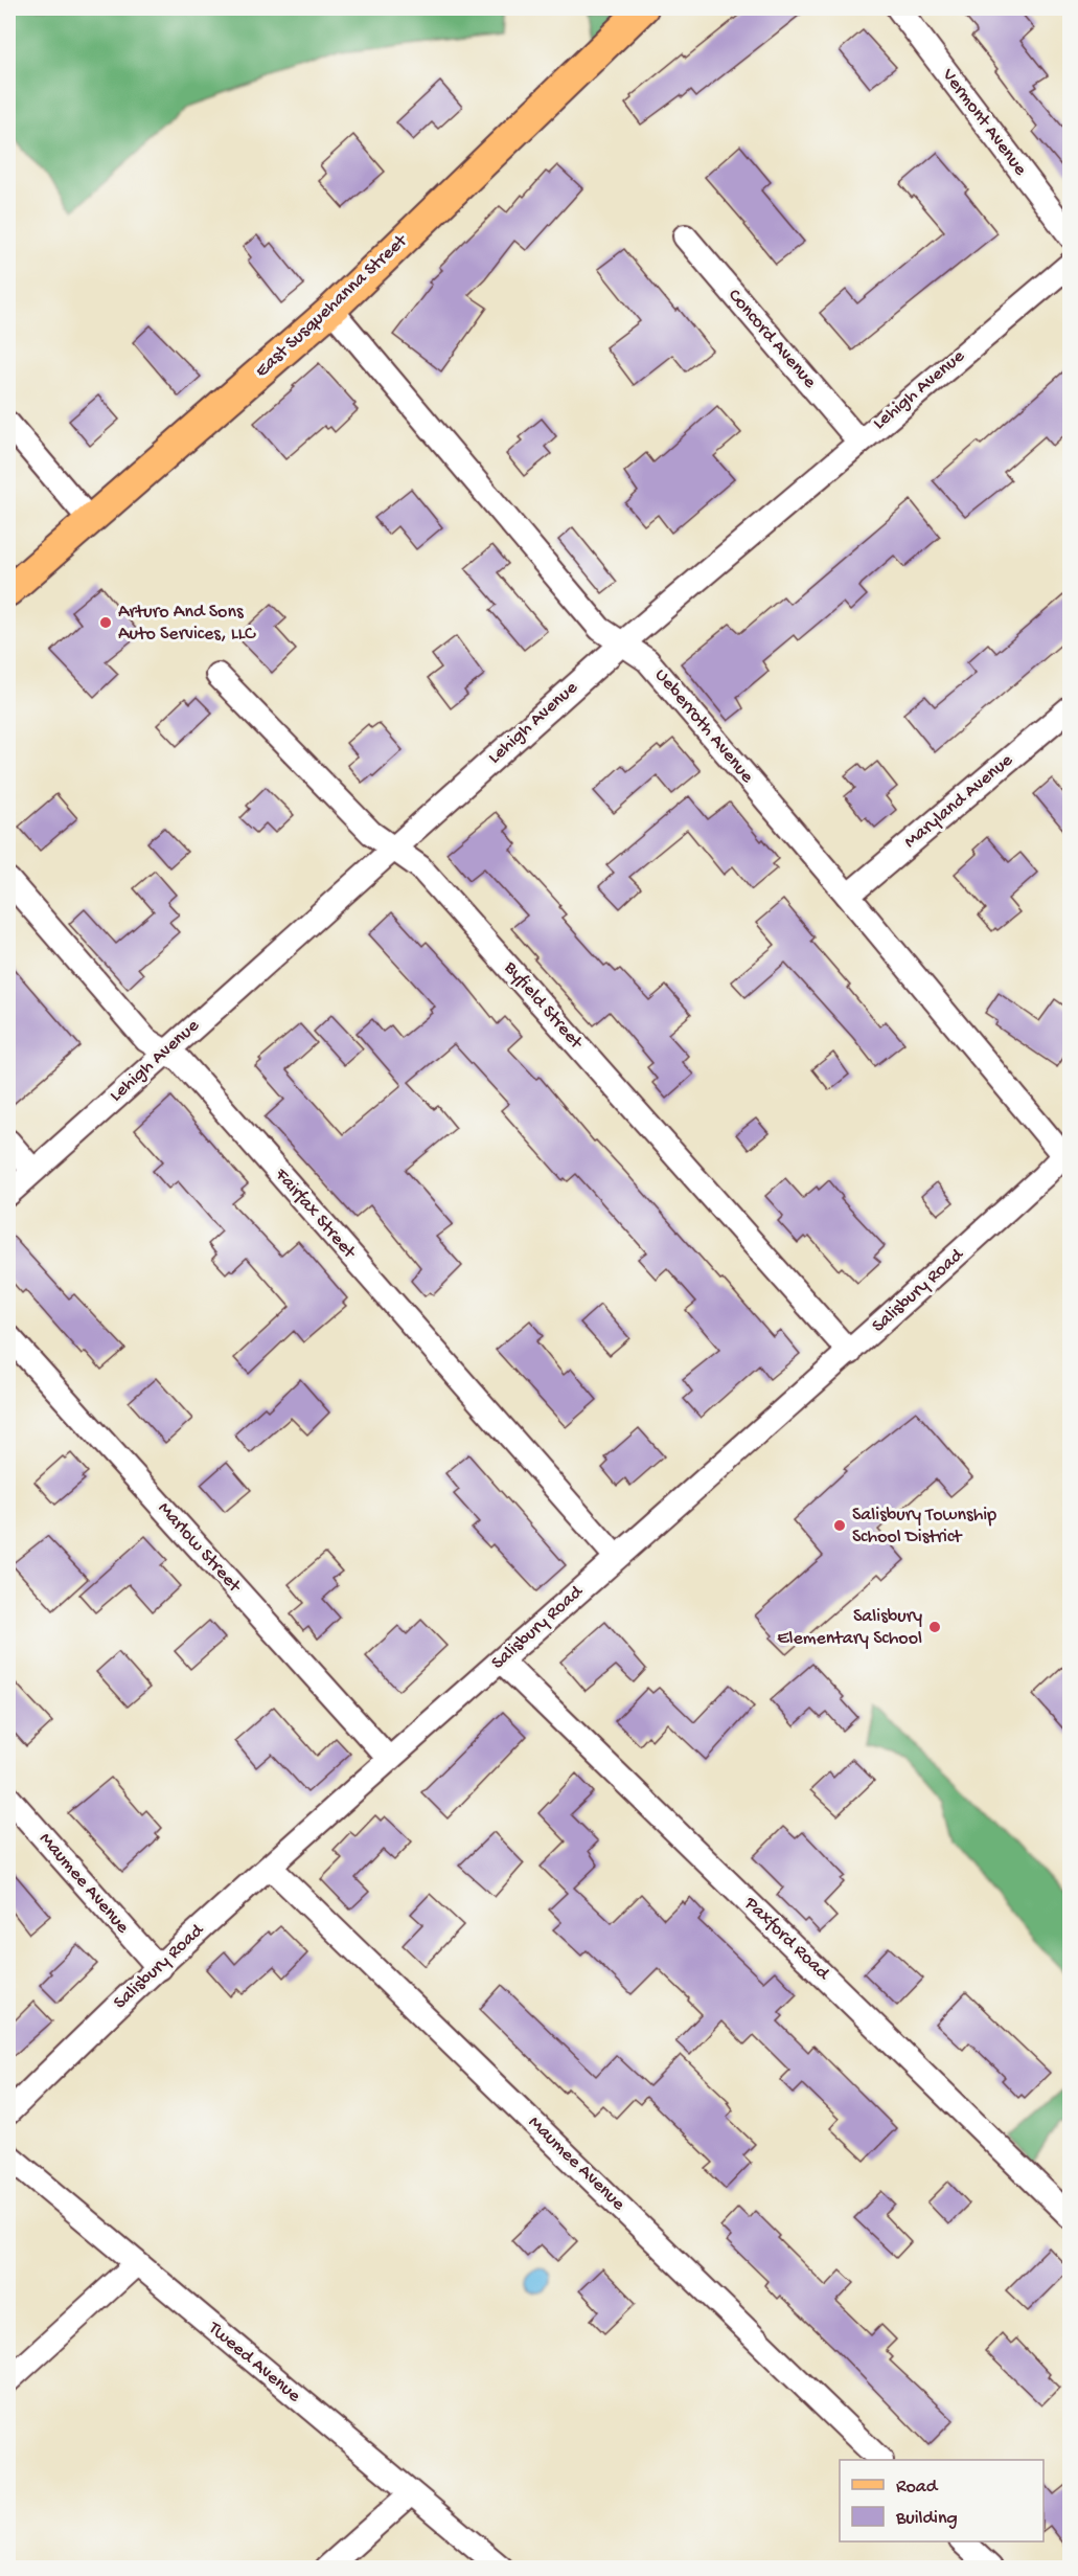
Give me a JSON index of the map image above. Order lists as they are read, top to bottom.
{
  "streets": {
    "main road": ["East Susquehanna Street"],
    "street": [
      "Vermont Avenue",
      "Concord Avenue",
      "Lehigh Avenue",
      "Ueberroth Avenue",
      "Maryland Avenue",
      "Byfield Street",
      "Fairfax Street",
      "Salisbury Road",
      "Marlow Street",
      "Maumee Avenue",
      "Paxford Road",
      "Tweed Avenue"
    ]
  },
  "crossings": [
    ["East Susquehanna Street", "Ueberroth Avenue"],
    ["Concord Avenue", "Lehigh Avenue"],
    ["Lehigh Avenue", "Ueberroth Avenue"],
    ["Lehigh Avenue", "Byfield Street"],
    ["Lehigh Avenue", "Fairfax Street"],
    ["Ueberroth Avenue", "Maryland Avenue"],
    ["Ueberroth Avenue", "Salisbury Road"],
    ["Byfield Street", "Salisbury Road"],
    ["Fairfax Street", "Salisbury Road"],
    ["Salisbury Road", "Marlow Street"],
    ["Salisbury Road", "Maumee Avenue"],
    ["Salisbury Road", "Paxford Road"]
  ],
  "places": ["Arturo And Sons Auto Services, LLC", "Salisbury Township School District", "Salisbury Elementary School"],
  "legend": ["Road", "Building"]
}
